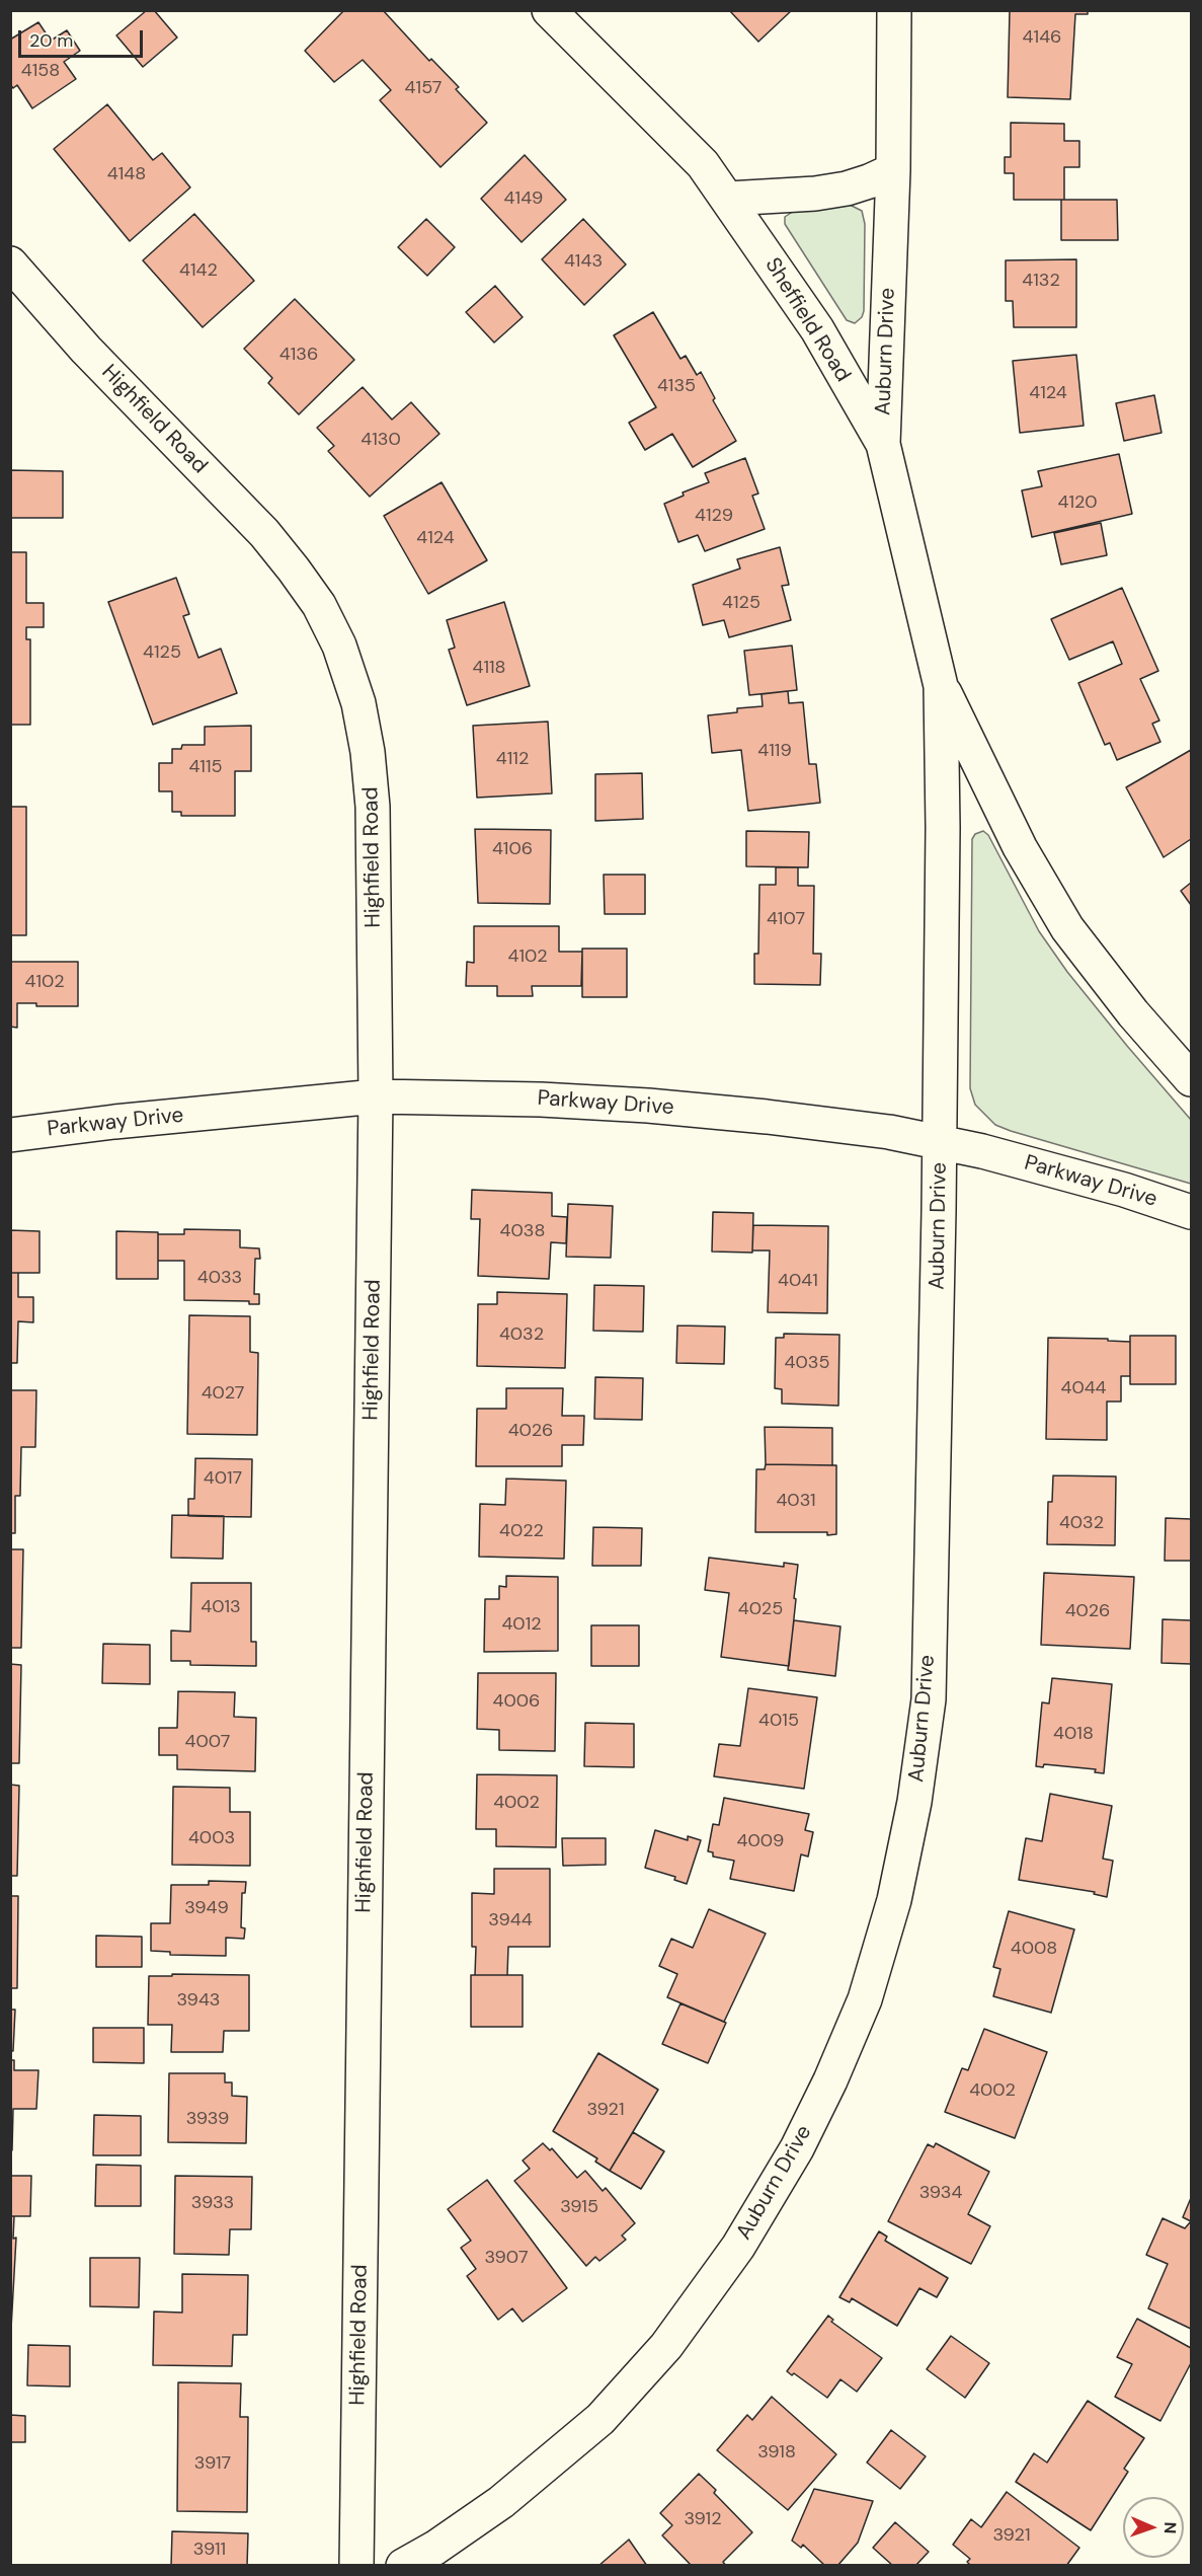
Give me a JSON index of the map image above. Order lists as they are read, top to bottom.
{
  "streets": {
    "street": [
      "Sheffield Road",
      "Auburn Drive",
      "Highfield Road",
      "Parkway Drive"
    ]
  },
  "crossings": [
    ["Sheffield Road", "Auburn Drive"],
    ["Auburn Drive", "Parkway Drive"],
    ["Highfield Road", "Parkway Drive"]
  ],
  "house_numbers": [
    "4146",
    "4158",
    "4157",
    "4148",
    "4149",
    "4143",
    "4142",
    "4132",
    "4136",
    "4135",
    "4124",
    "4130",
    "4120",
    "4129",
    "4124",
    "4125",
    "4125",
    "4118",
    "4119",
    "4112",
    "4115",
    "4106",
    "4107",
    "4102",
    "4102",
    "4038",
    "4033",
    "4041",
    "4032",
    "4035",
    "4044",
    "4027",
    "4026",
    "4017",
    "4031",
    "4032",
    "4022",
    "4013",
    "4025",
    "4026",
    "4012",
    "4006",
    "4015",
    "4018",
    "4007",
    "4002",
    "4003",
    "4009",
    "3949",
    "3944",
    "4008",
    "3943",
    "4002",
    "3921",
    "3939",
    "3934",
    "3933",
    "3915",
    "3907",
    "3918",
    "3917",
    "3912",
    "3921",
    "3911"
  ],
  "scale_bar": "20 m",
  "north": "right"
}
